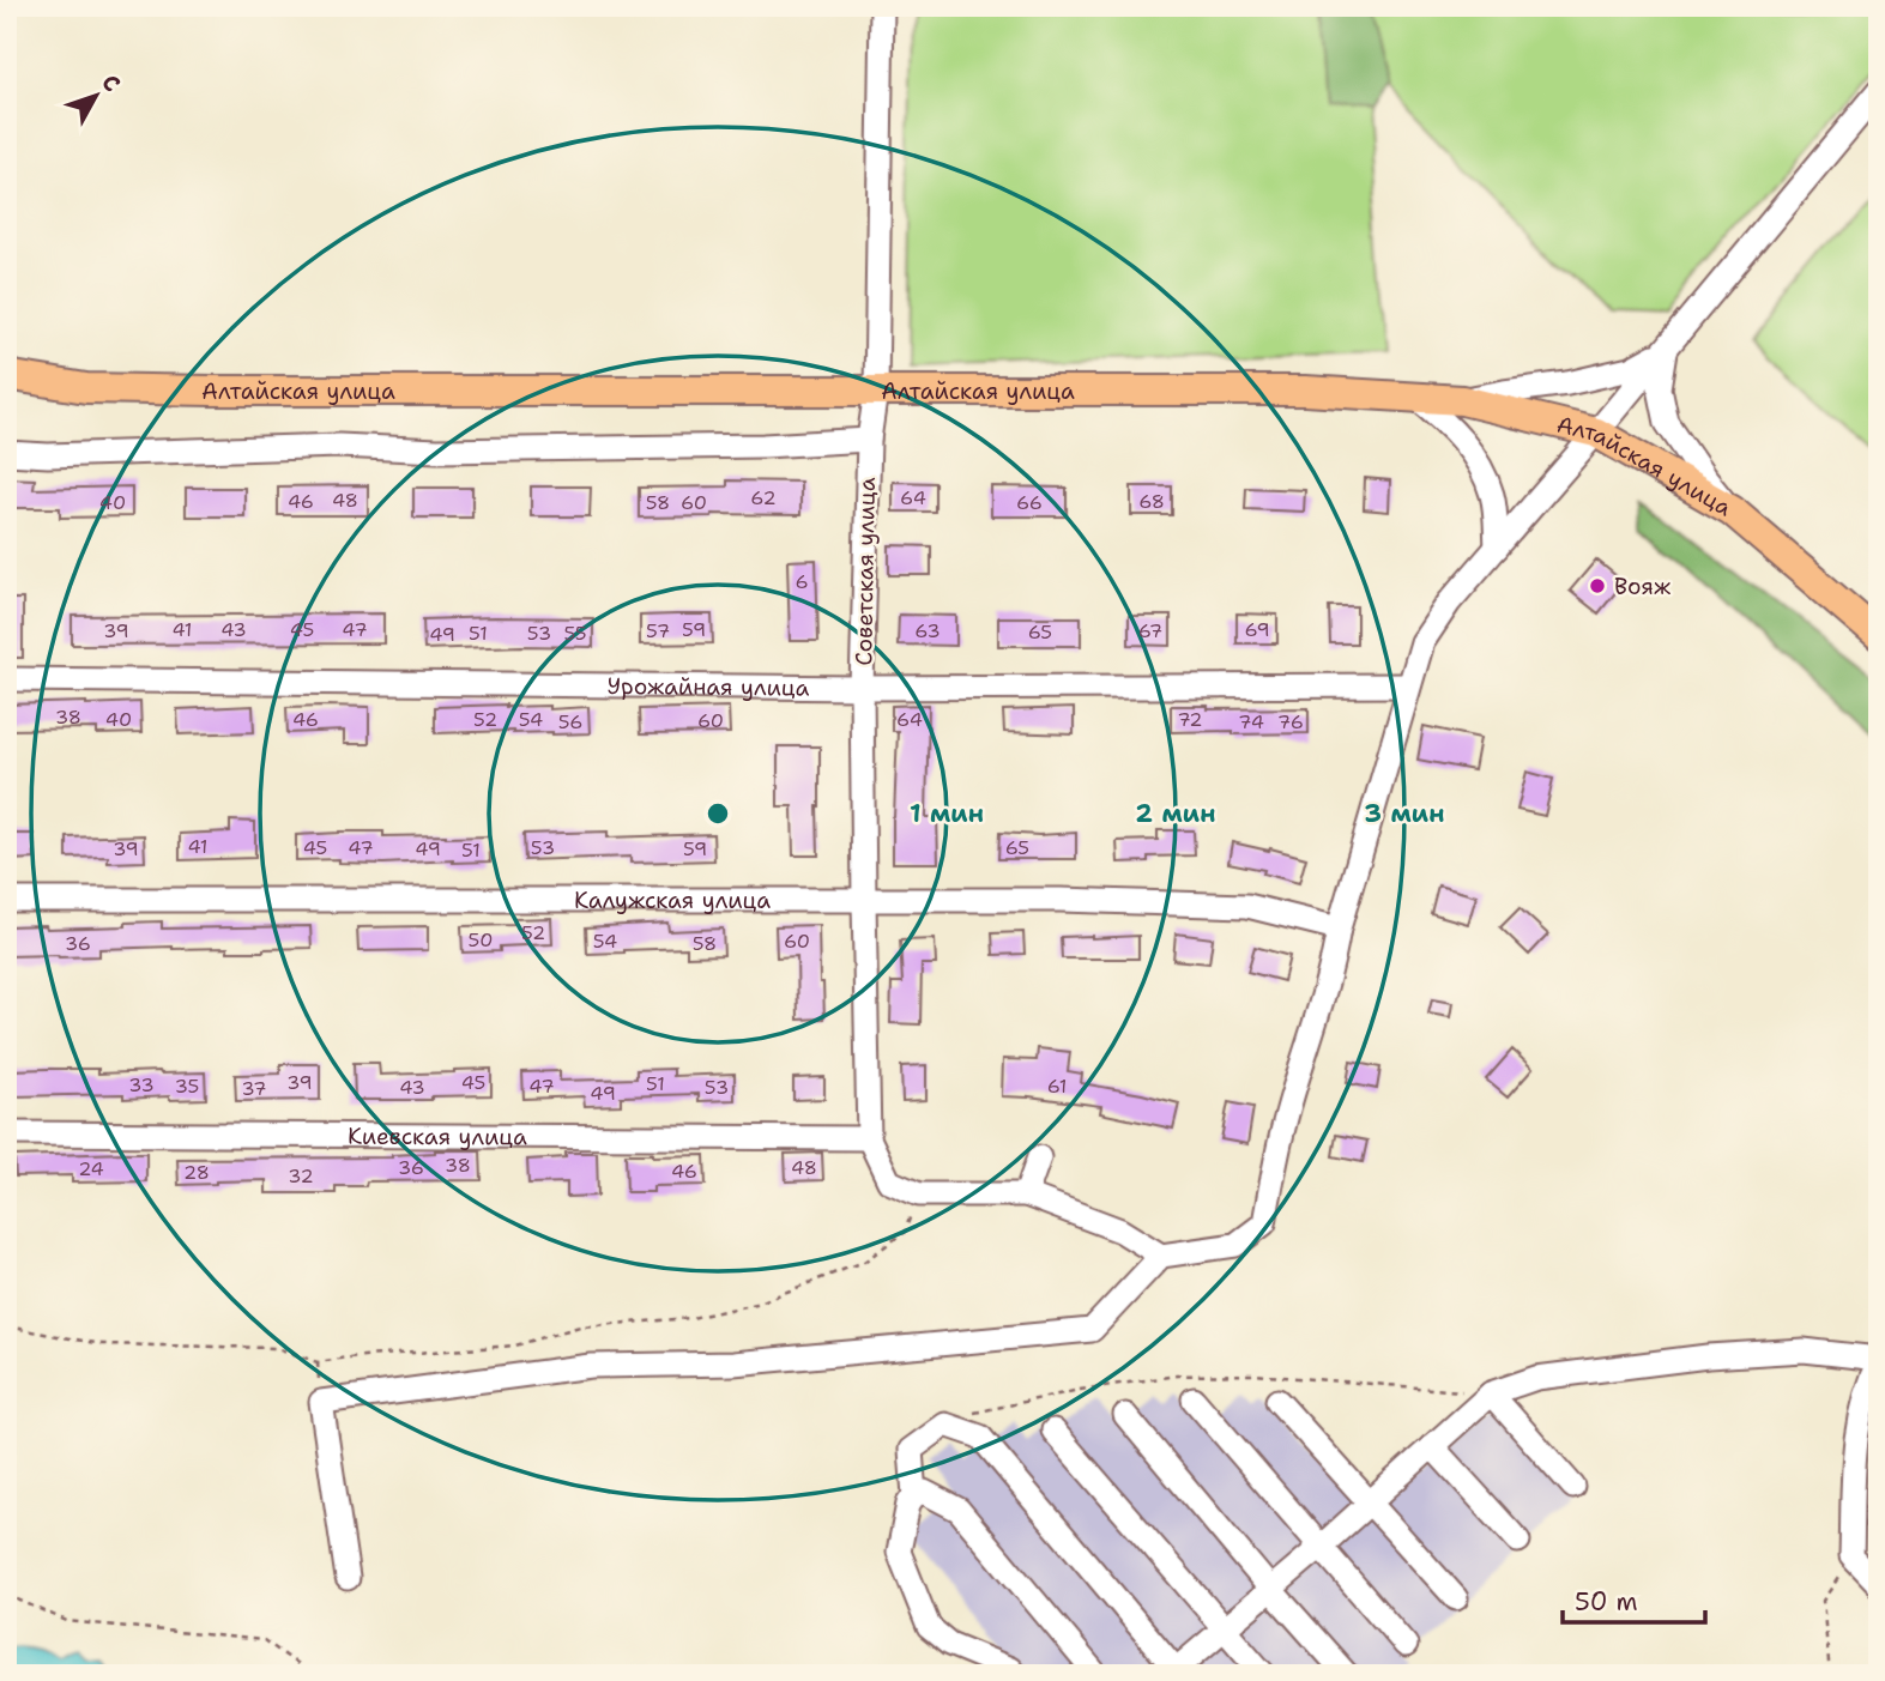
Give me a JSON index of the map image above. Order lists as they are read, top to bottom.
{
  "streets": {
    "main road": ["Алтайская улица"],
    "street": [
      "Советская улица",
      "Урожайная улица",
      "Калужская улица",
      "Киевская улица"
    ]
  },
  "crossings": [
    ["Алтайская улица", "Советская улица"],
    ["Советская улица", "Урожайная улица"],
    ["Советская улица", "Калужская улица"],
    ["Советская улица", "Киевская улица"]
  ],
  "places": ["Вояж"],
  "house_numbers": [
    "62",
    "64",
    "48",
    "46",
    "68",
    "40",
    "58",
    "60",
    "66",
    "6",
    "41",
    "43",
    "45",
    "47",
    "59",
    "69",
    "39",
    "57",
    "63",
    "67",
    "65",
    "51",
    "53",
    "55",
    "49",
    "38",
    "40",
    "46",
    "52",
    "54",
    "64",
    "72",
    "60",
    "56",
    "74",
    "76",
    "41",
    "45",
    "47",
    "53",
    "65",
    "39",
    "49",
    "59",
    "51",
    "52",
    "50",
    "54",
    "60",
    "36",
    "58",
    "39",
    "45",
    "51",
    "33",
    "35",
    "47",
    "61",
    "43",
    "53",
    "37",
    "49",
    "38",
    "36",
    "48",
    "24",
    "46",
    "28",
    "32"
  ],
  "scale_bar": "50 m",
  "north": "top right",
  "rings": ["1 мин", "2 мин", "3 мин"]
}
